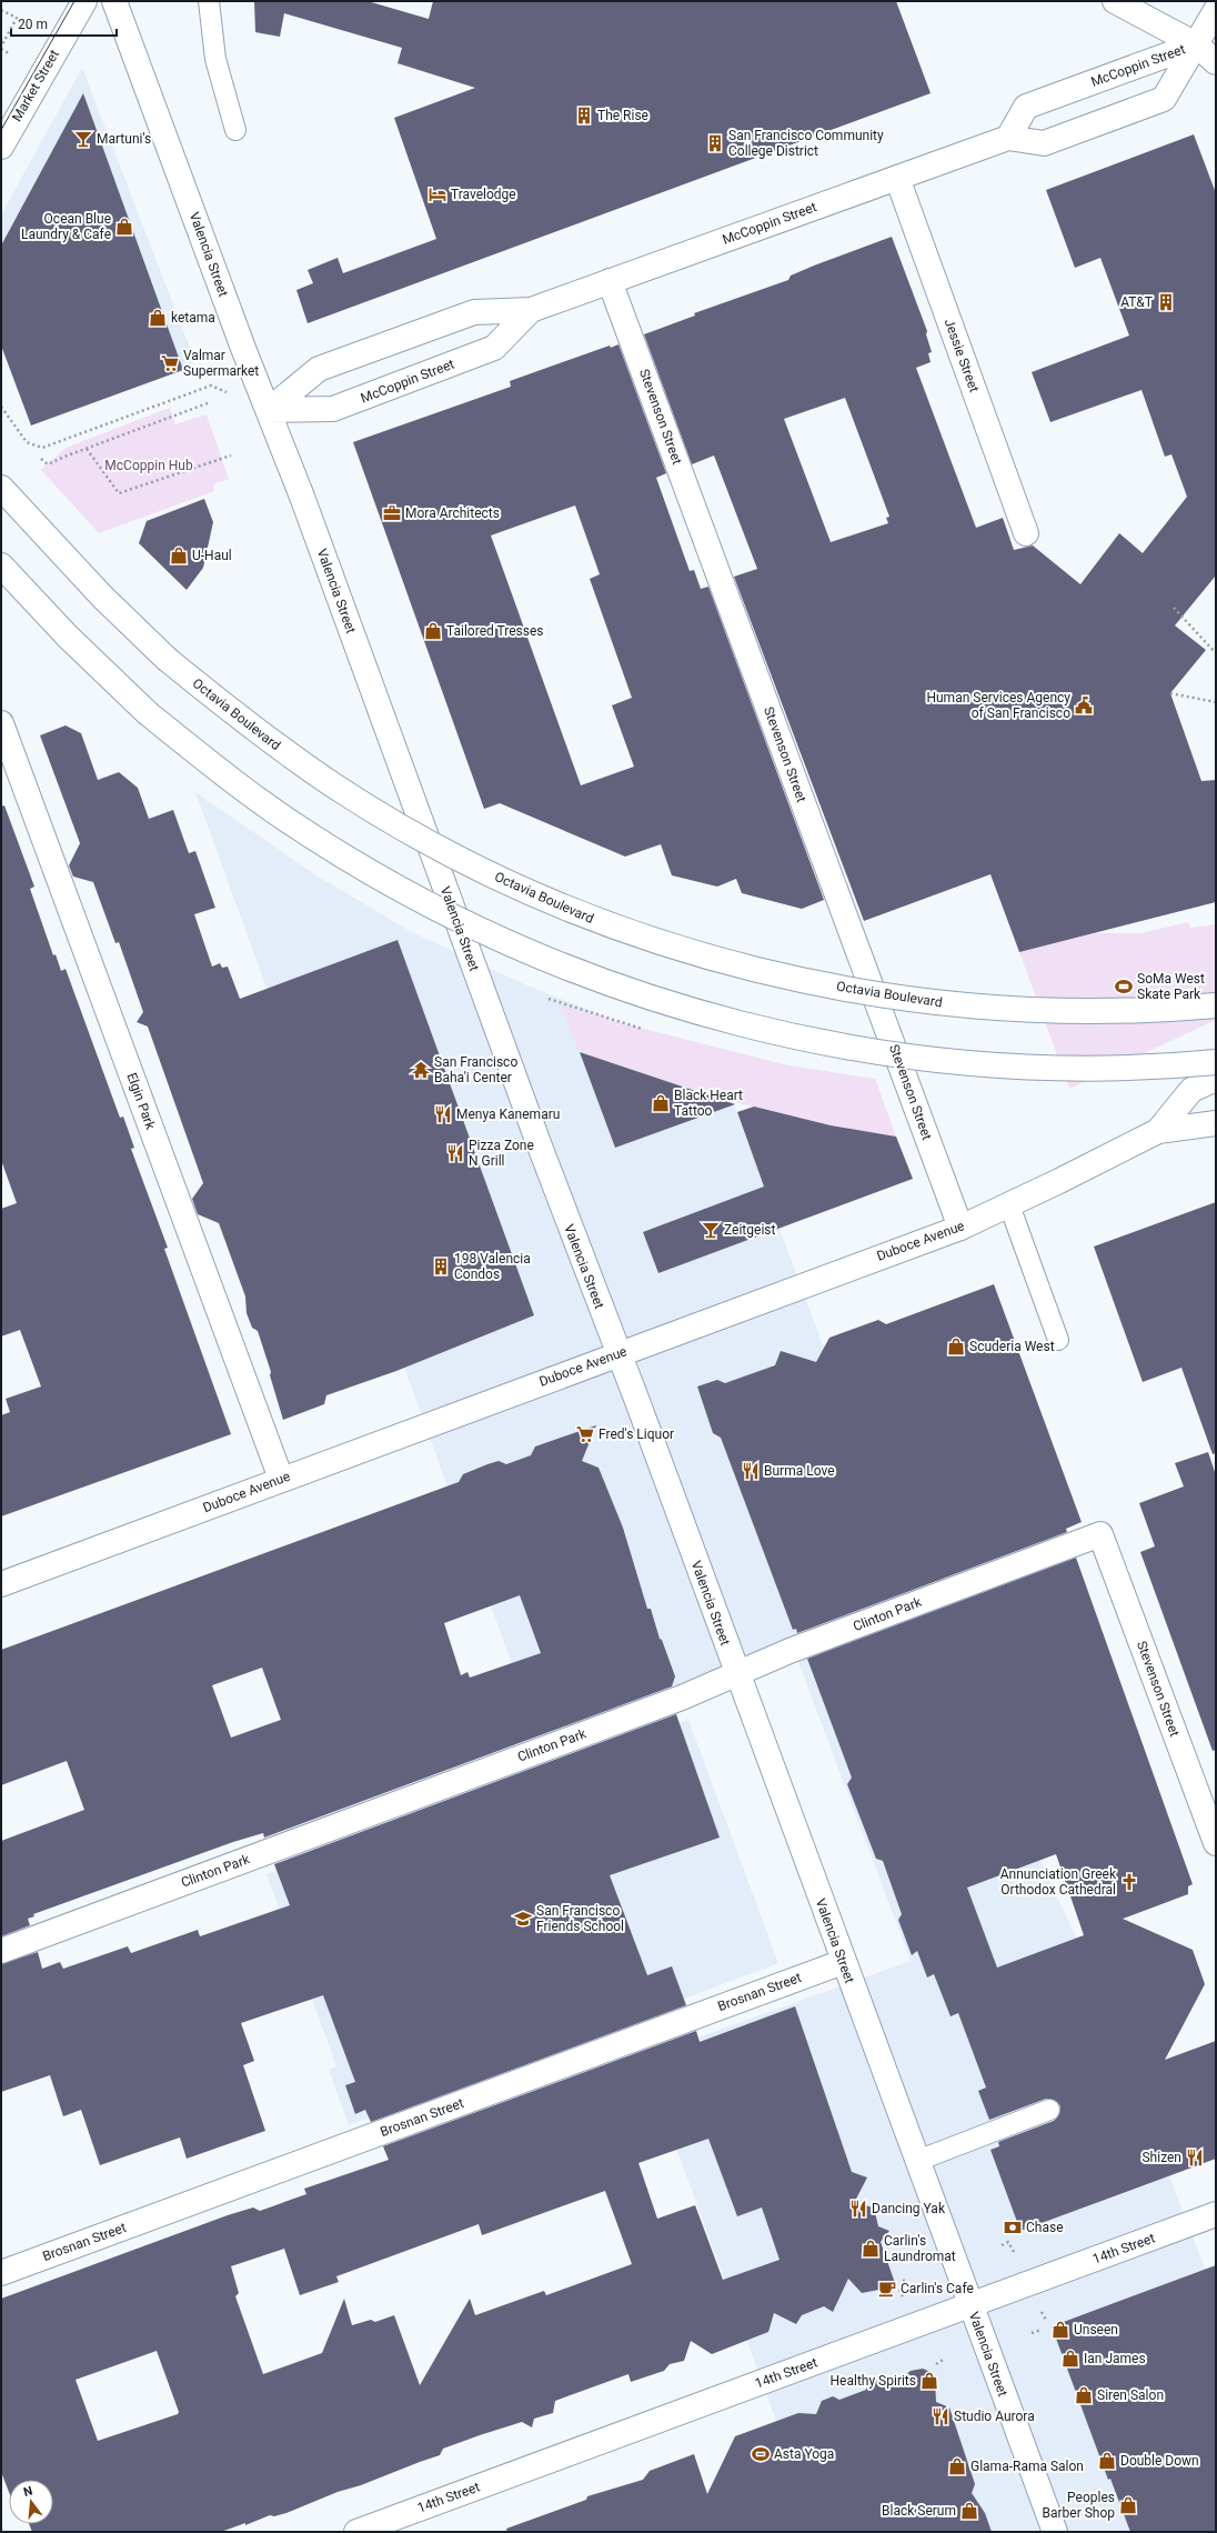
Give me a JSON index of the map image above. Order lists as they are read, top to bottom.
{
  "streets": {
    "main road": [
      "McCoppin Street",
      "Market Street",
      "Valencia Street",
      "Jessie Street",
      "Stevenson Street",
      "Octavia Boulevard",
      "Elgin Park",
      "Duboce Avenue",
      "Clinton Park",
      "Brosnan Street",
      "14th Street"
    ]
  },
  "crossings": [
    ["McCoppin Street", "Valencia Street"],
    ["McCoppin Street", "Jessie Street"],
    ["McCoppin Street", "Stevenson Street"],
    ["Valencia Street", "Duboce Avenue"],
    ["Valencia Street", "Clinton Park"],
    ["Valencia Street", "Brosnan Street"],
    ["Valencia Street", "14th Street"],
    ["Stevenson Street", "Duboce Avenue"],
    ["Stevenson Street", "Clinton Park"],
    ["Elgin Park", "Duboce Avenue"]
  ],
  "parks": ["McCoppin Hub"],
  "places": {
    "building": [
      "The Rise",
      "San Francisco Community College District",
      "AT&T",
      "198 Valencia Condos"
    ],
    "bar": ["Martuni's", "Zeitgeist"],
    "hotel": ["Travelodge"],
    "shop": [
      "Ocean Blue Laundry & Cafe",
      "ketama",
      "U-Haul",
      "Tailored Tresses",
      "Black Heart Tattoo",
      "Scuderia West",
      "Carlin's Laundromat",
      "Unseen",
      "Ian James",
      "Healthy Spirits",
      "Siren Salon",
      "Double Down",
      "Glama-Rama Salon",
      "Peoples Barber Shop",
      "Black Serum"
    ],
    "supermarket": ["Valmar Supermarket", "Fred's Liquor"],
    "office": ["Mora Architects"],
    "public building": ["Human Services Agency of San Francisco"],
    "sports": ["SoMa West Skate Park", "Asta Yoga"],
    "temple": ["San Francisco Baha'i Center"],
    "restaurant": [
      "Menya Kanemaru",
      "Pizza Zone N Grill",
      "Burma Love",
      "Shizen",
      "Dancing Yak",
      "Studio Aurora"
    ],
    "church": ["Annunciation Greek Orthodox Cathedral"],
    "school or university": ["San Francisco Friends School"],
    "bank": ["Chase"],
    "cafe": ["Carlin's Cafe"]
  },
  "scale_bar": "20 m",
  "north": "top"
}
